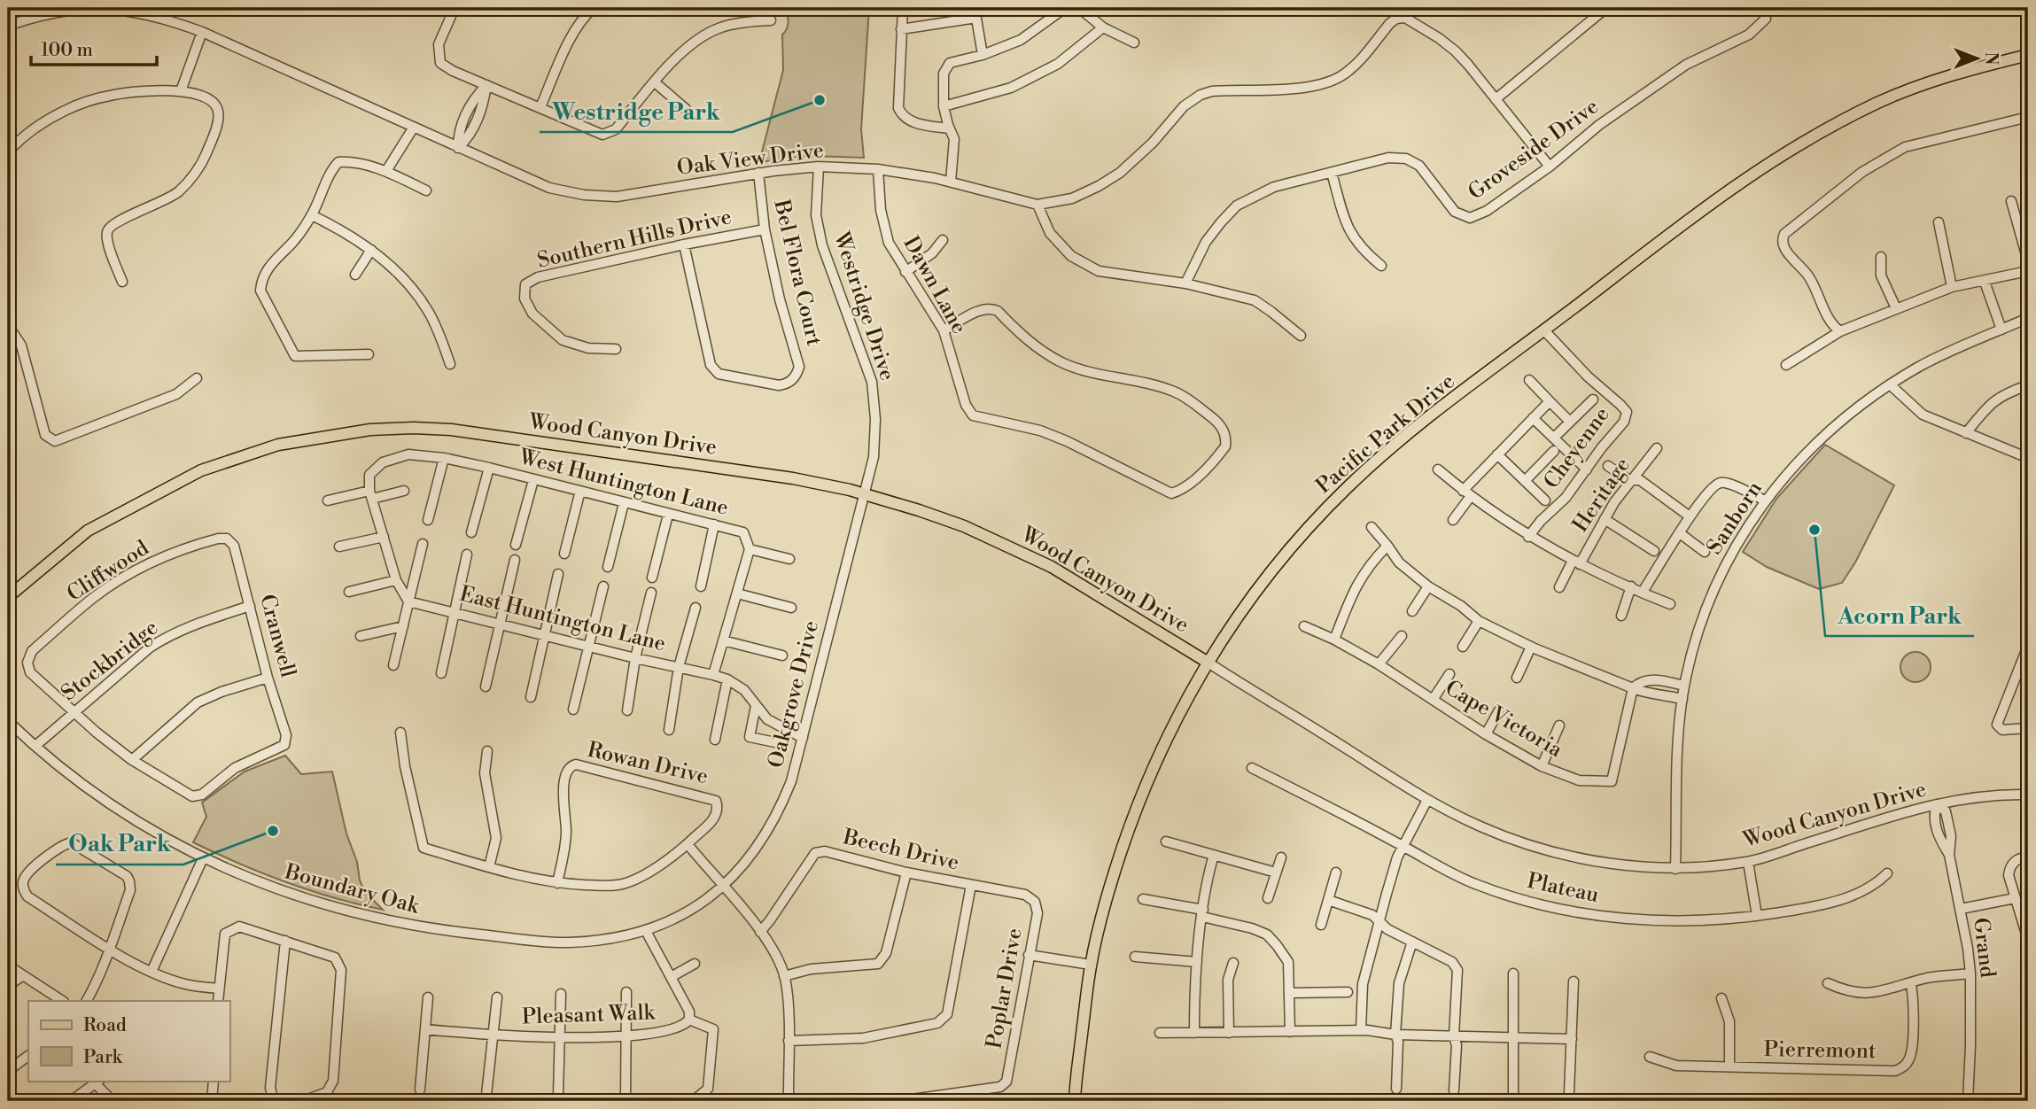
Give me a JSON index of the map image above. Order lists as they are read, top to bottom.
{
  "streets": {
    "main road": ["Pacific Park Drive", "Wood Canyon Drive"],
    "street": [
      "Groveside Drive",
      "Oak View Drive",
      "Southern Hills Drive",
      "Bel Flora Court",
      "Dawn Lane",
      "Westridge Drive",
      "Cheyenne",
      "West Huntington Lane",
      "Heritage",
      "Sanborn",
      "Cliffwood",
      "East Huntington Lane",
      "Cranwell",
      "Stockbridge",
      "Oakgrove Drive",
      "Cape Victoria",
      "Rowan Drive",
      "Beech Drive",
      "Plateau",
      "Boundary Oak",
      "Grand",
      "Poplar Drive",
      "Pleasant Walk",
      "Pierremont"
    ]
  },
  "crossings": [
    ["Groveside Drive", "Oak View Drive"],
    ["Oak View Drive", "Bel Flora Court"],
    ["Oak View Drive", "Dawn Lane"],
    ["Oak View Drive", "Westridge Drive"],
    ["Southern Hills Drive", "Bel Flora Court"],
    ["Westridge Drive", "Wood Canyon Drive"],
    ["Westridge Drive", "Oakgrove Drive"],
    ["Pacific Park Drive", "Wood Canyon Drive"],
    ["Pacific Park Drive", "Cheyenne"],
    ["Wood Canyon Drive", "Sanborn"],
    ["Wood Canyon Drive", "Oakgrove Drive"],
    ["Wood Canyon Drive", "Grand"],
    ["Cliffwood", "Cranwell"],
    ["Cliffwood", "Stockbridge"],
    ["East Huntington Lane", "Oakgrove Drive"],
    ["Cranwell", "Stockbridge"],
    ["Stockbridge", "Boundary Oak"],
    ["Oakgrove Drive", "Boundary Oak"],
    ["Beech Drive", "Poplar Drive"],
    ["Boundary Oak", "Pleasant Walk"]
  ],
  "places": ["Westridge Park", "Acorn Park", "Oak Park"],
  "legend": ["Road", "Park"],
  "scale_bar": "100 m",
  "north": "right"
}
